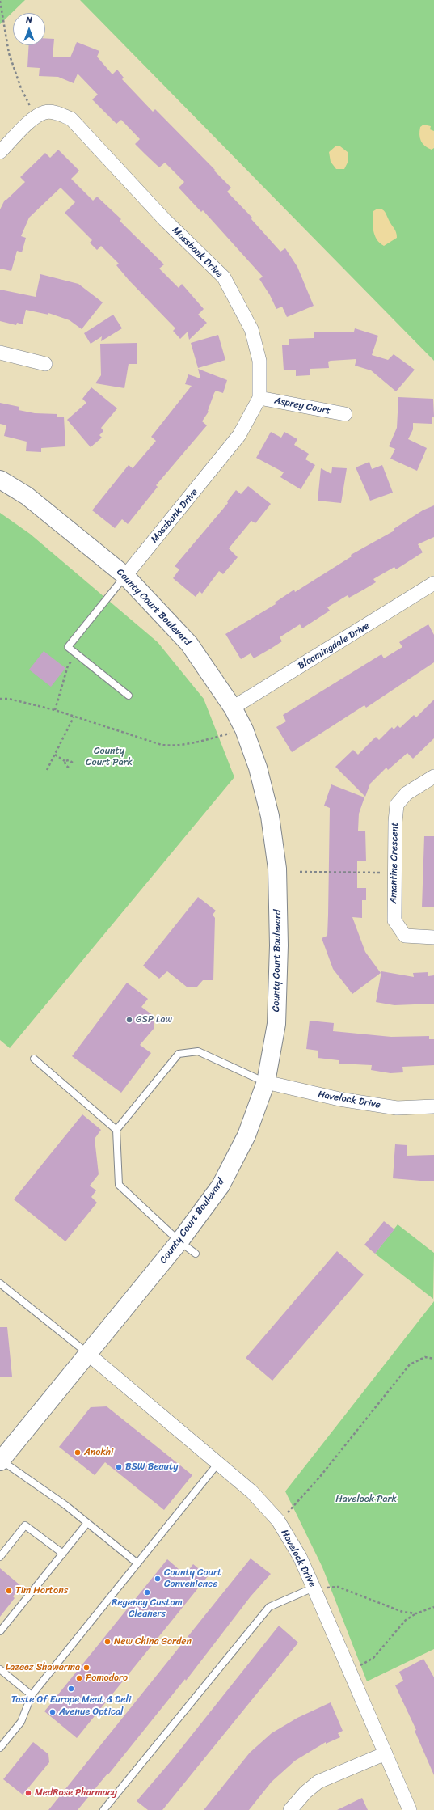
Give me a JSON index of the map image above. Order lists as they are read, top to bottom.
{
  "streets": {
    "street": [
      "Mossbank Drive",
      "Asprey Court",
      "County Court Boulevard",
      "Bloomingdale Drive",
      "Amantine Crescent",
      "Havelock Drive"
    ]
  },
  "crossings": [
    ["Mossbank Drive", "Asprey Court"],
    ["Mossbank Drive", "County Court Boulevard"],
    ["County Court Boulevard", "Bloomingdale Drive"],
    ["County Court Boulevard", "Havelock Drive"]
  ],
  "parks": ["County Court Park", "Havelock Park"],
  "places": [
    "GSP Law",
    "Anokhi",
    "BSW Beauty",
    "County Court Convenience",
    "Tim Hortons",
    "Regency Custom Cleaners",
    "New China Garden",
    "Lazeez Shawarma",
    "Pomodoro",
    "Taste Of Europe Meat & Deli",
    "Avenue Optical",
    "MedRose Pharmacy"
  ],
  "north": "top"
}
